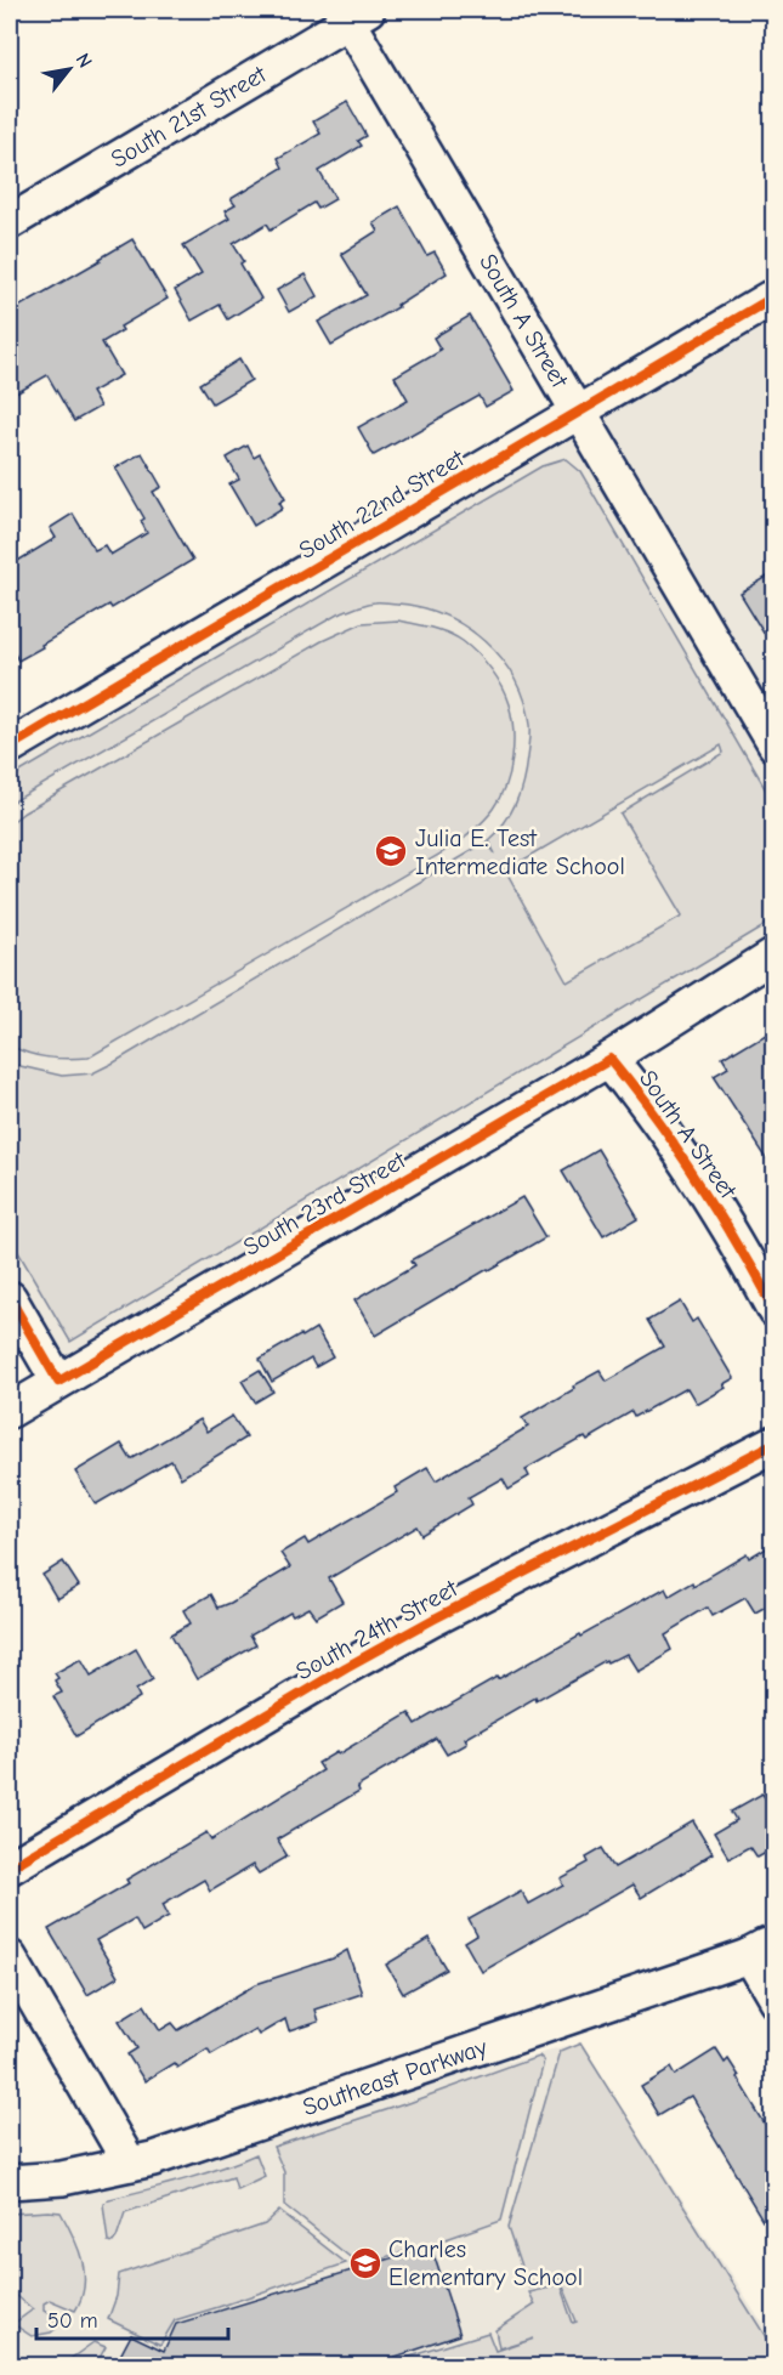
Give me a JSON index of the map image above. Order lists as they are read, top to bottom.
{
  "streets": {
    "street": [
      "South 21st Street",
      "South A Street",
      "South 22nd Street",
      "South 23rd Street",
      "South 24th Street",
      "Southeast Parkway"
    ]
  },
  "crossings": [
    ["South 21st Street", "South A Street"],
    ["South A Street", "South 22nd Street"],
    ["South A Street", "South 23rd Street"]
  ],
  "places": {
    "school or university": ["Julia E. Test Intermediate School", "Charles Elementary School"]
  },
  "scale_bar": "50 m",
  "north": "top right"
}
